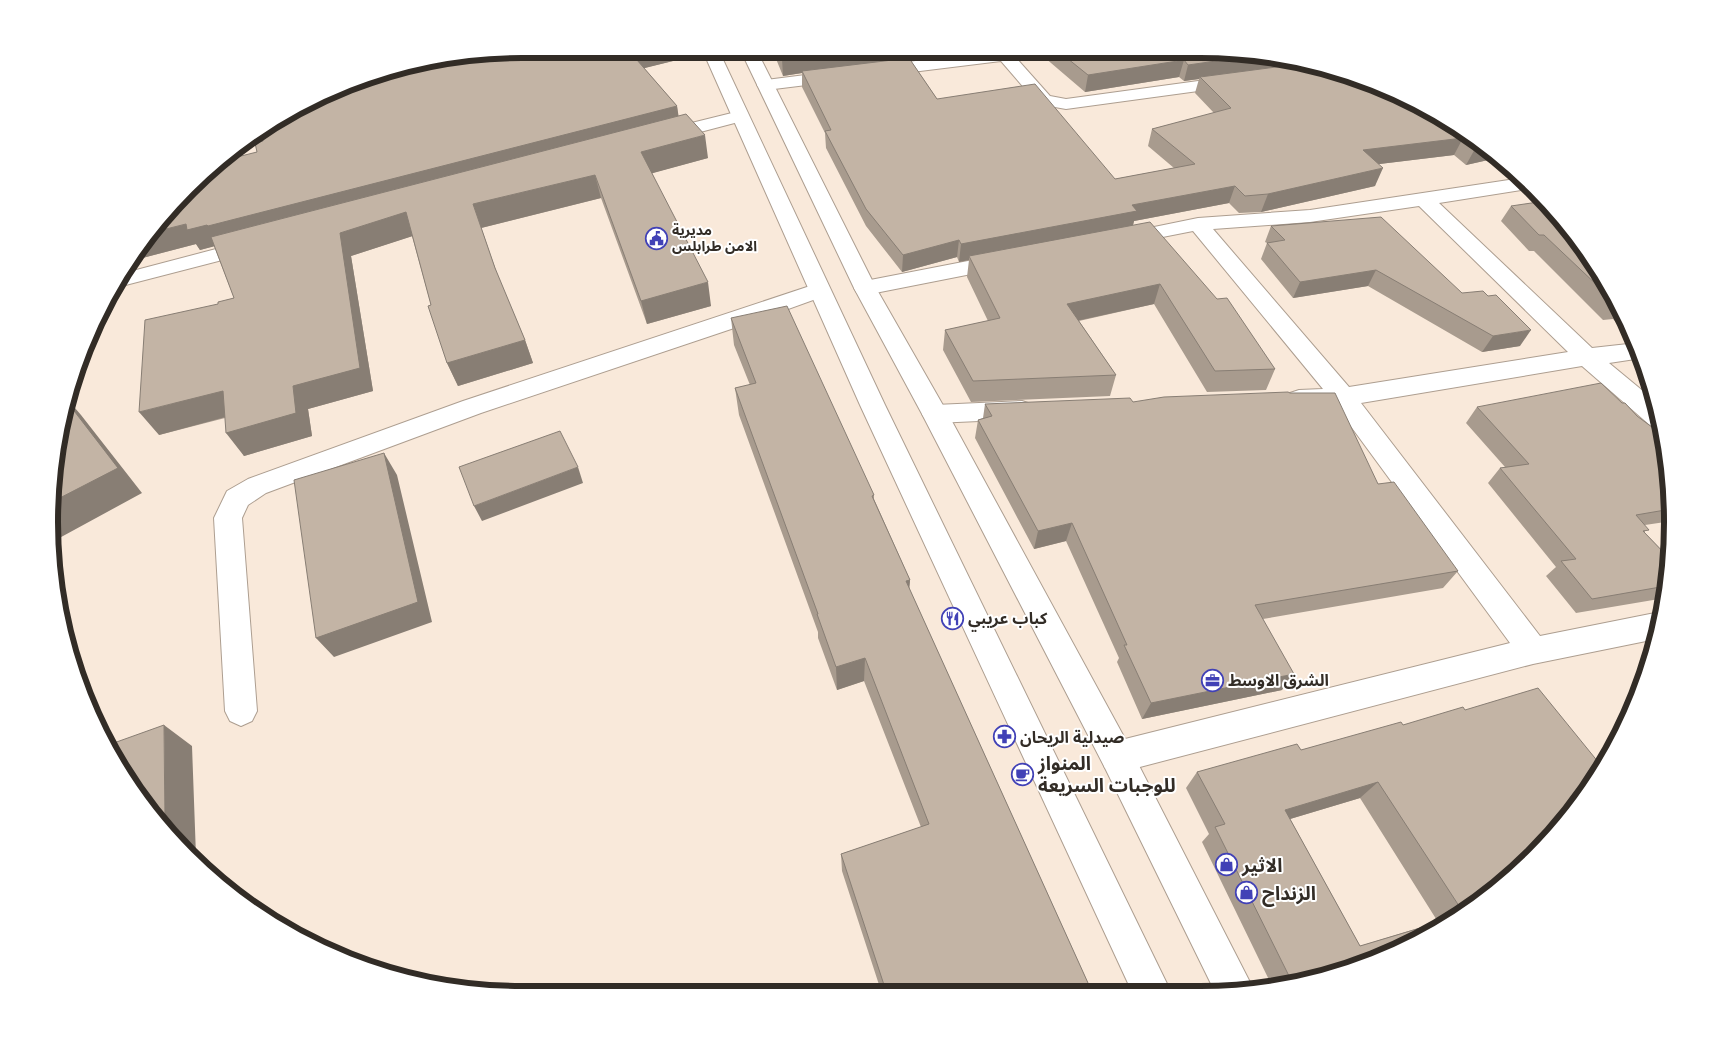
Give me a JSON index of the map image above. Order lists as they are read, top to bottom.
{
  "places": {
    "public building": ["مديرية الامن طرابلس"],
    "restaurant": ["كباب عريبي"],
    "office": ["الشرق الاوسط"],
    "pharmacy": ["صيدلية الريحان"],
    "cafe": ["المنواز للوجبات السريعة"],
    "shop": ["الاثير", "الزنداح"]
  }
}
